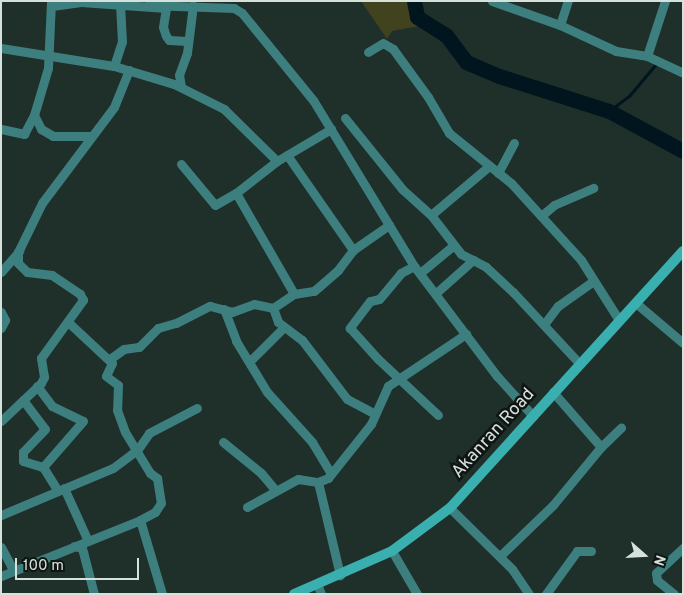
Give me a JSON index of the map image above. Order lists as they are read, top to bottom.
{
  "streets": {
    "main road": ["Akanran Road"]
  },
  "scale_bar": "100 m",
  "north": "right"
}
